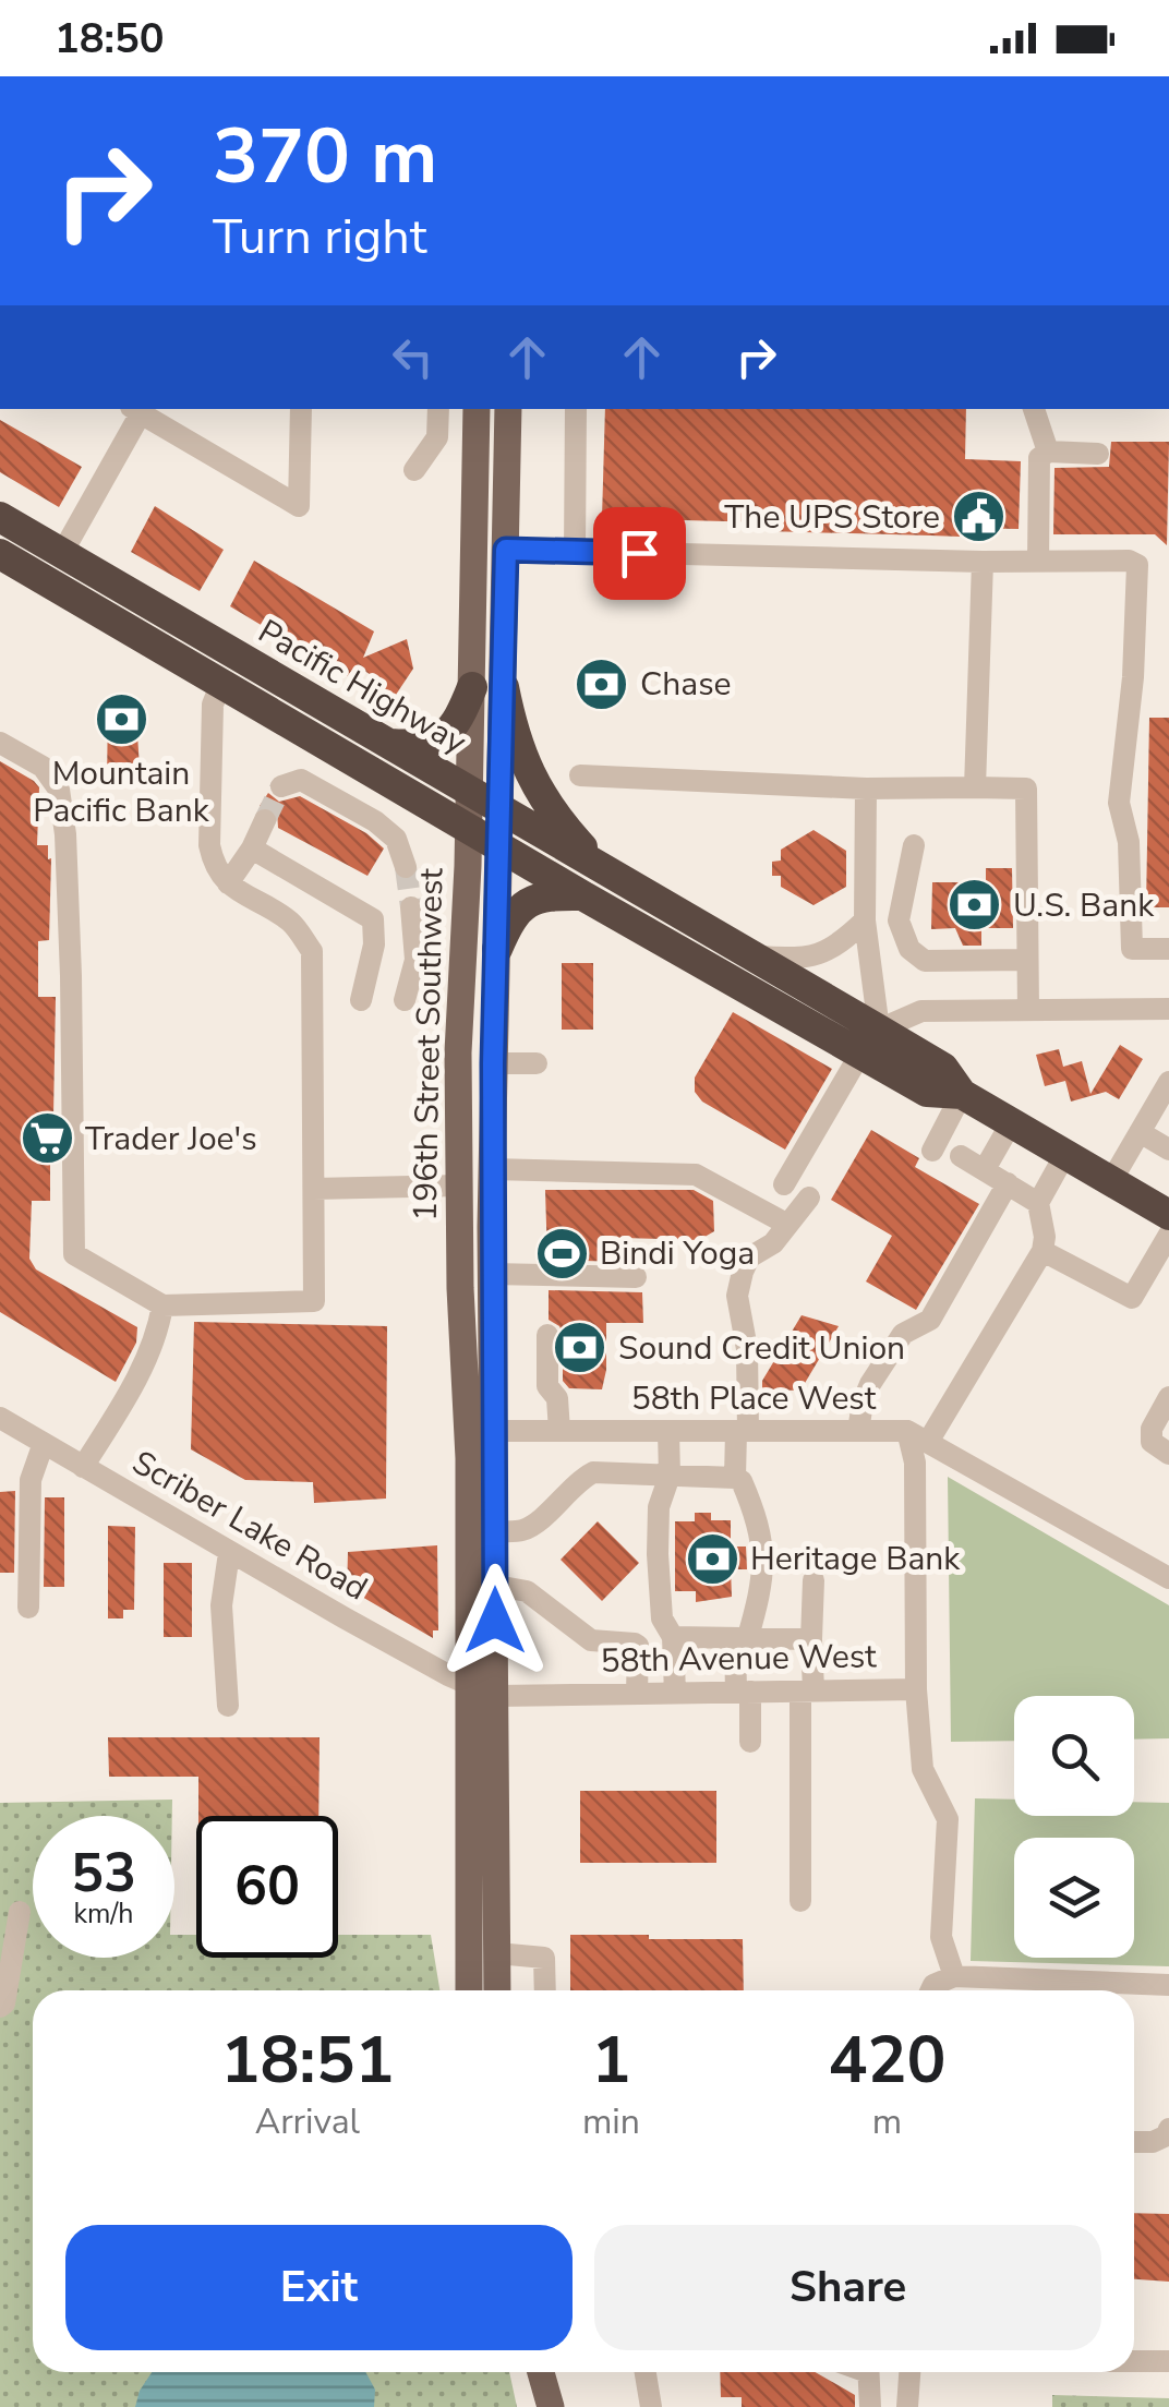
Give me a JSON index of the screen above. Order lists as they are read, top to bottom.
{
  "streets": {
    "highway": ["Pacific Highway"],
    "main road": ["196th Street Southwest"],
    "street": ["58th Place West", "Scriber Lake Road", "58th Avenue West"]
  },
  "crossings": [
    ["Pacific Highway", "196th Street Southwest"],
    ["196th Street Southwest", "58th Place West"],
    ["196th Street Southwest", "Scriber Lake Road"],
    ["196th Street Southwest", "58th Avenue West"]
  ],
  "places": {
    "public building": ["The UPS Store"],
    "bank": [
      "Chase",
      "Mountain Pacific Bank",
      "U.S. Bank",
      "Sound Credit Union",
      "Heritage Bank"
    ],
    "supermarket": ["Trader Joe's"],
    "sports": ["Bindi Yoga"]
  },
  "page": {
    "status": "18:50",
    "turn": ["370 m", "Turn right"],
    "speed": "53 km/h",
    "limit": "60",
    "eta": [
      "18:51",
      "Arrival",
      "1",
      "min",
      "420",
      "m"
    ],
    "buttons": ["Exit", "Share"]
  }
}
